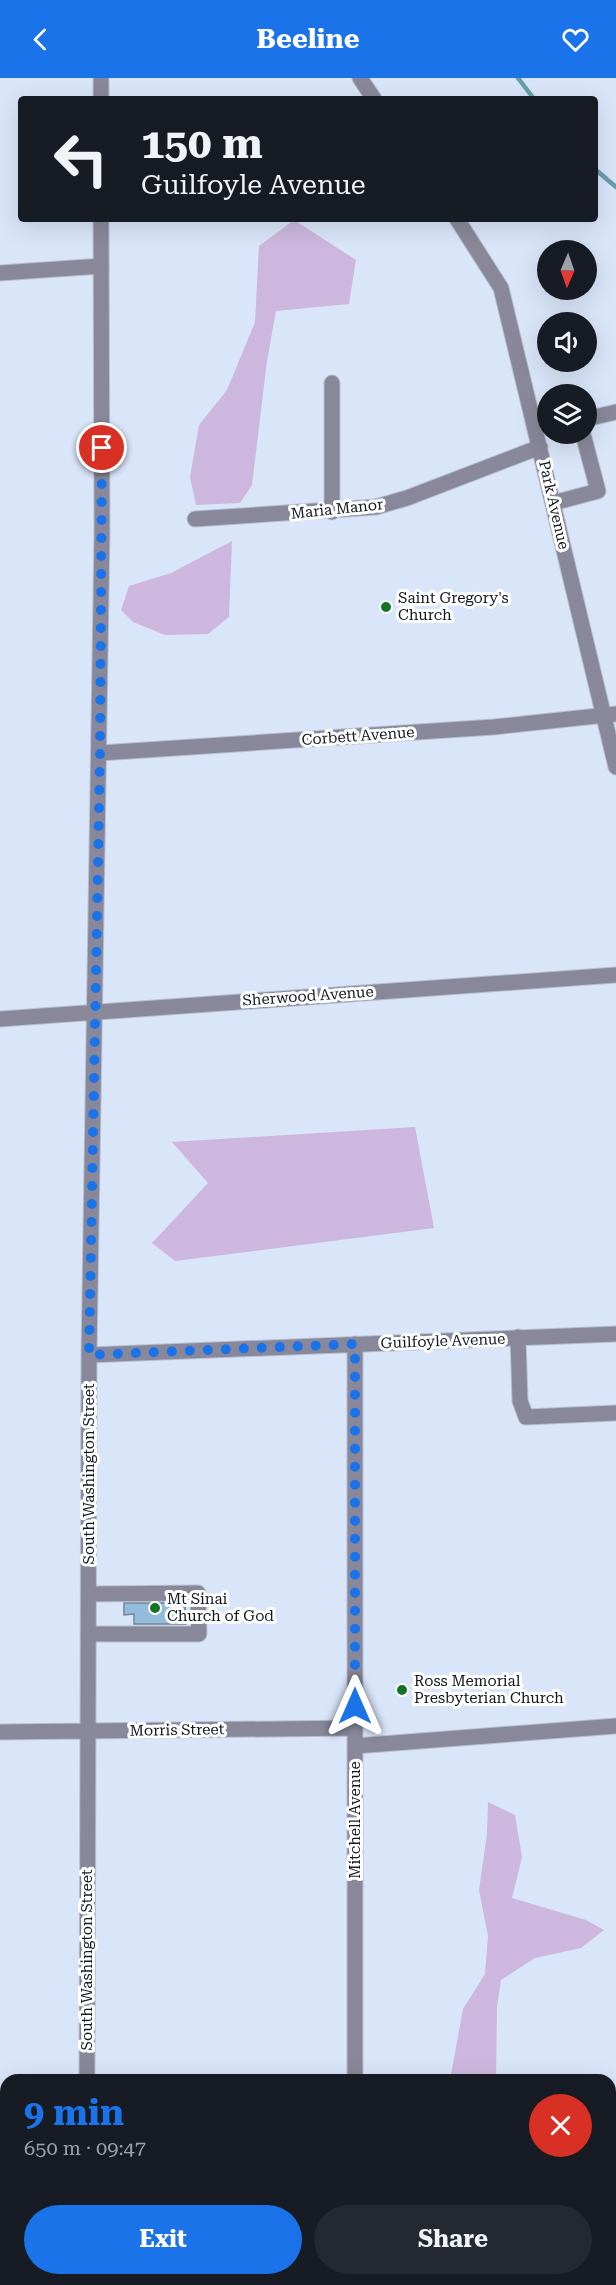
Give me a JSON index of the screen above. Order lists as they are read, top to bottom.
{
  "streets": {
    "street": [
      "Park Avenue",
      "Maria Manor",
      "Corbett Avenue",
      "Sherwood Avenue",
      "Guilfoyle Avenue",
      "South Washington Street",
      "Morris Street",
      "Mitchell Avenue"
    ]
  },
  "crossings": [
    ["Park Avenue", "Maria Manor"],
    ["Park Avenue", "Corbett Avenue"],
    ["Corbett Avenue", "South Washington Street"],
    ["Sherwood Avenue", "South Washington Street"],
    ["Guilfoyle Avenue", "South Washington Street"],
    ["Guilfoyle Avenue", "Mitchell Avenue"],
    ["South Washington Street", "Morris Street"],
    ["Morris Street", "Mitchell Avenue"]
  ],
  "places": ["Saint Gregory's Church", "Mt Sinai Church of God", "Ross Memorial Presbyterian Church"],
  "north": "bottom",
  "page": {
    "header": "Beeline",
    "turn": ["150 m", "Guilfoyle Avenue"],
    "heading": ["9 min", "650 m · 09:47"],
    "buttons": ["Exit", "Share"]
  }
}
